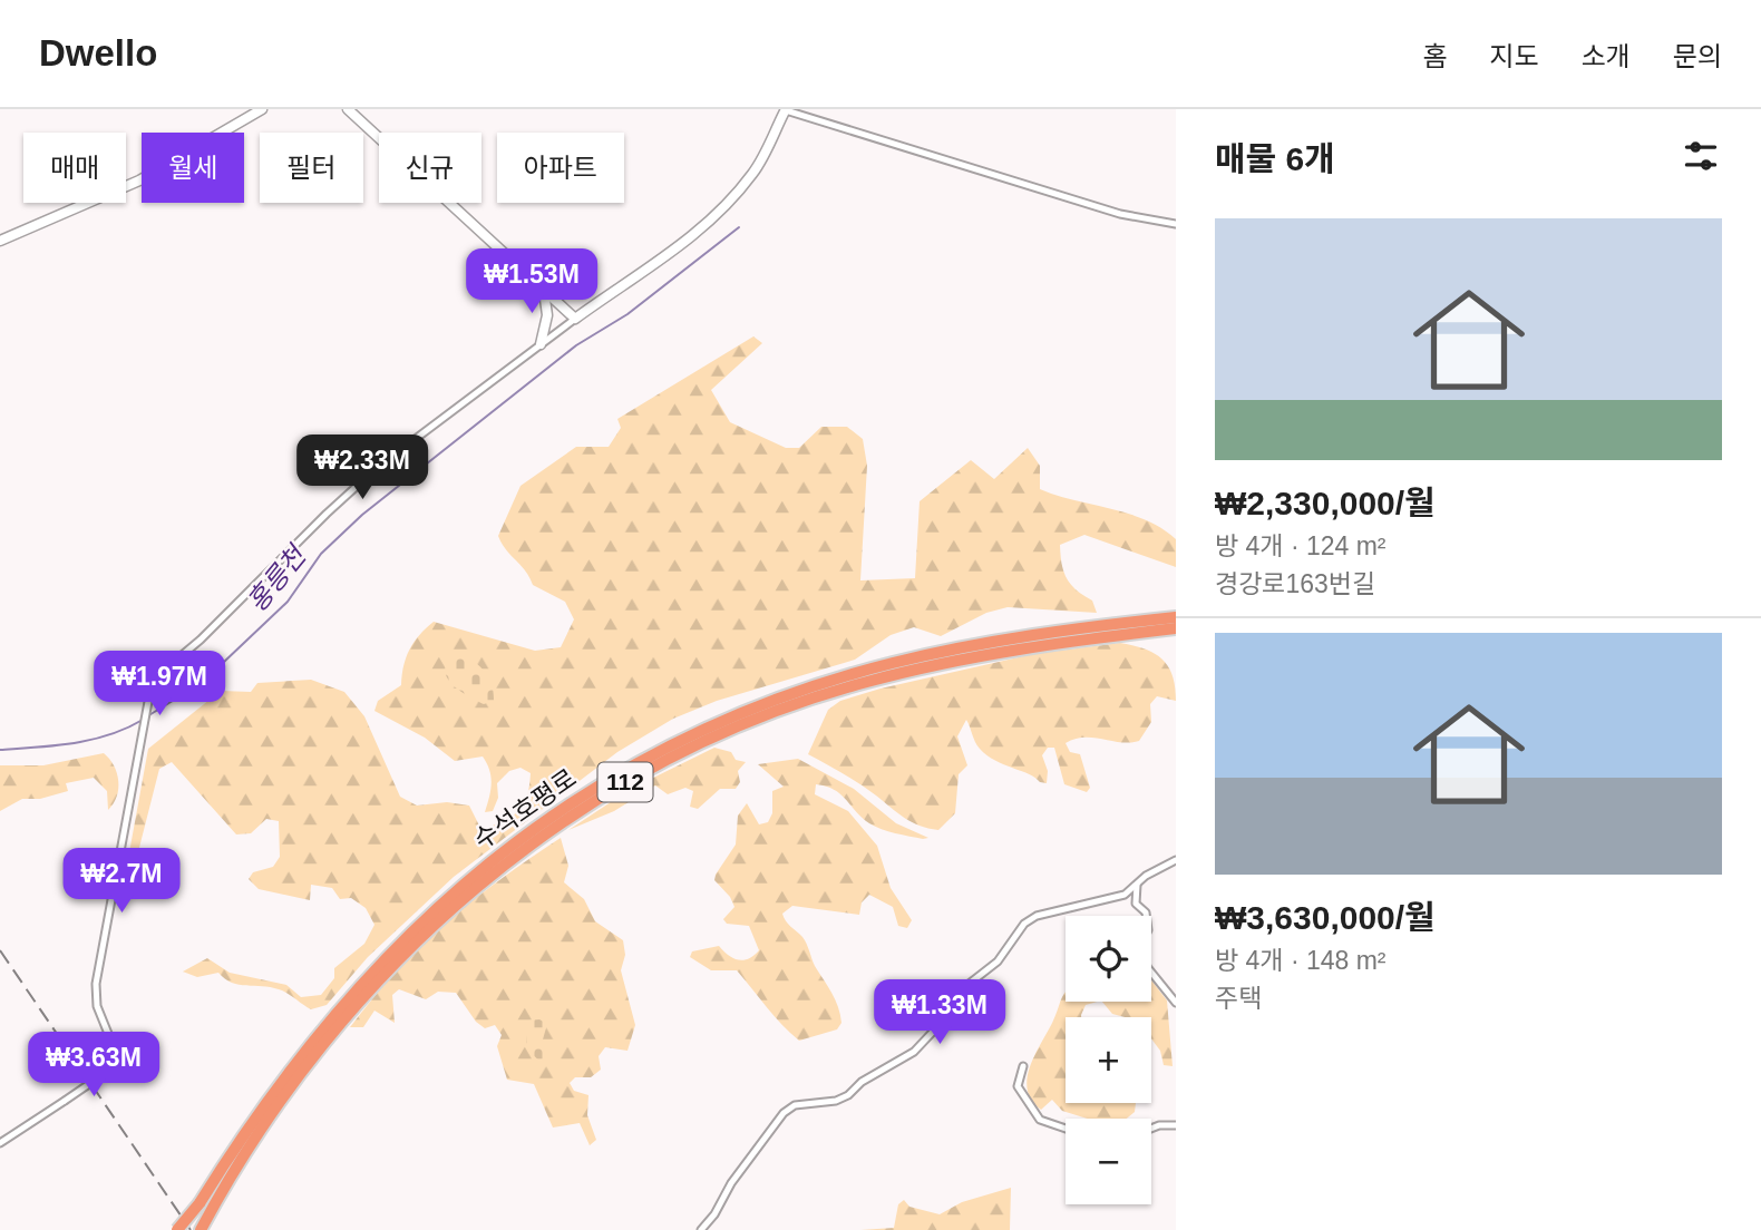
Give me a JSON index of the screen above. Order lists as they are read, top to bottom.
{
  "streets": {
    "highway": ["112", "수석호평로"]
  },
  "water": ["홍릉천"],
  "page": {
    "header": "Dwello",
    "nav": [
      "홈",
      "지도",
      "소개",
      "문의"
    ],
    "heading": "매물 6개",
    "chip": [
      "매매",
      "월세",
      "필터",
      "신규",
      "아파트"
    ],
    "list": [
      {
        "name": "₩2,330,000/월",
        "note": "방 4개 · 124 m² · 경강로163번길"
      },
      {
        "name": "₩3,630,000/월",
        "note": "방 4개 · 148 m² · 주택"
      }
    ],
    "price": [
      "₩1.53M",
      "₩2.33M",
      "₩1.97M",
      "₩2.7M",
      "₩1.33M",
      "₩3.63M"
    ],
    "map_buttons": ["+", "−"]
  }
}
